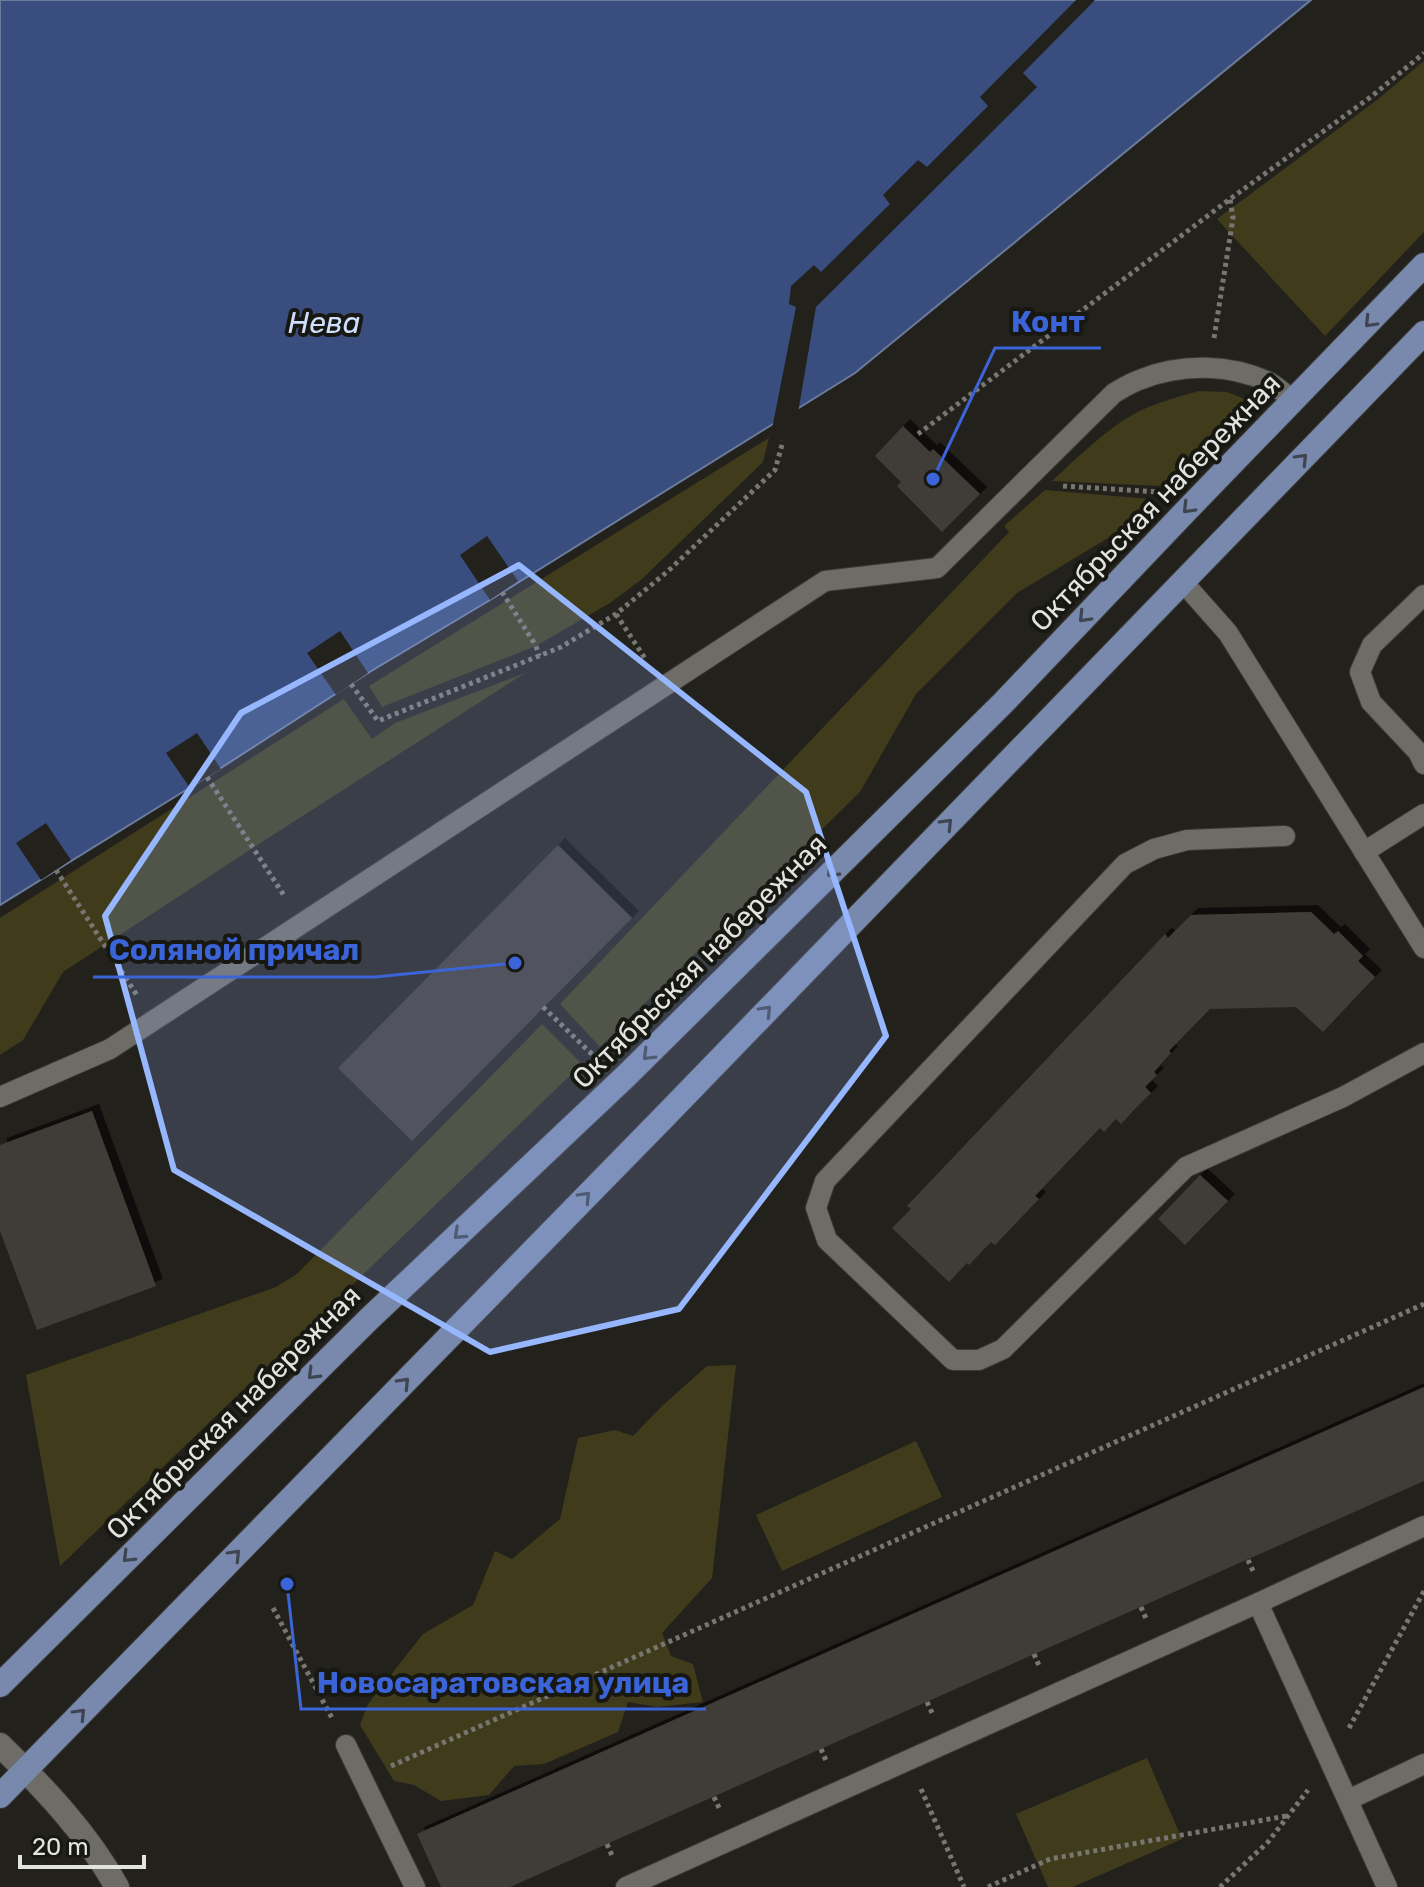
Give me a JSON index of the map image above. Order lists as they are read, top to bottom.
{
  "streets": {
    "main road": ["Октябрьская набережная"]
  },
  "water": ["Нева"],
  "places": ["Конт", "Соляной причал", "Новосаратовская улица"],
  "scale_bar": "20 m"
}
